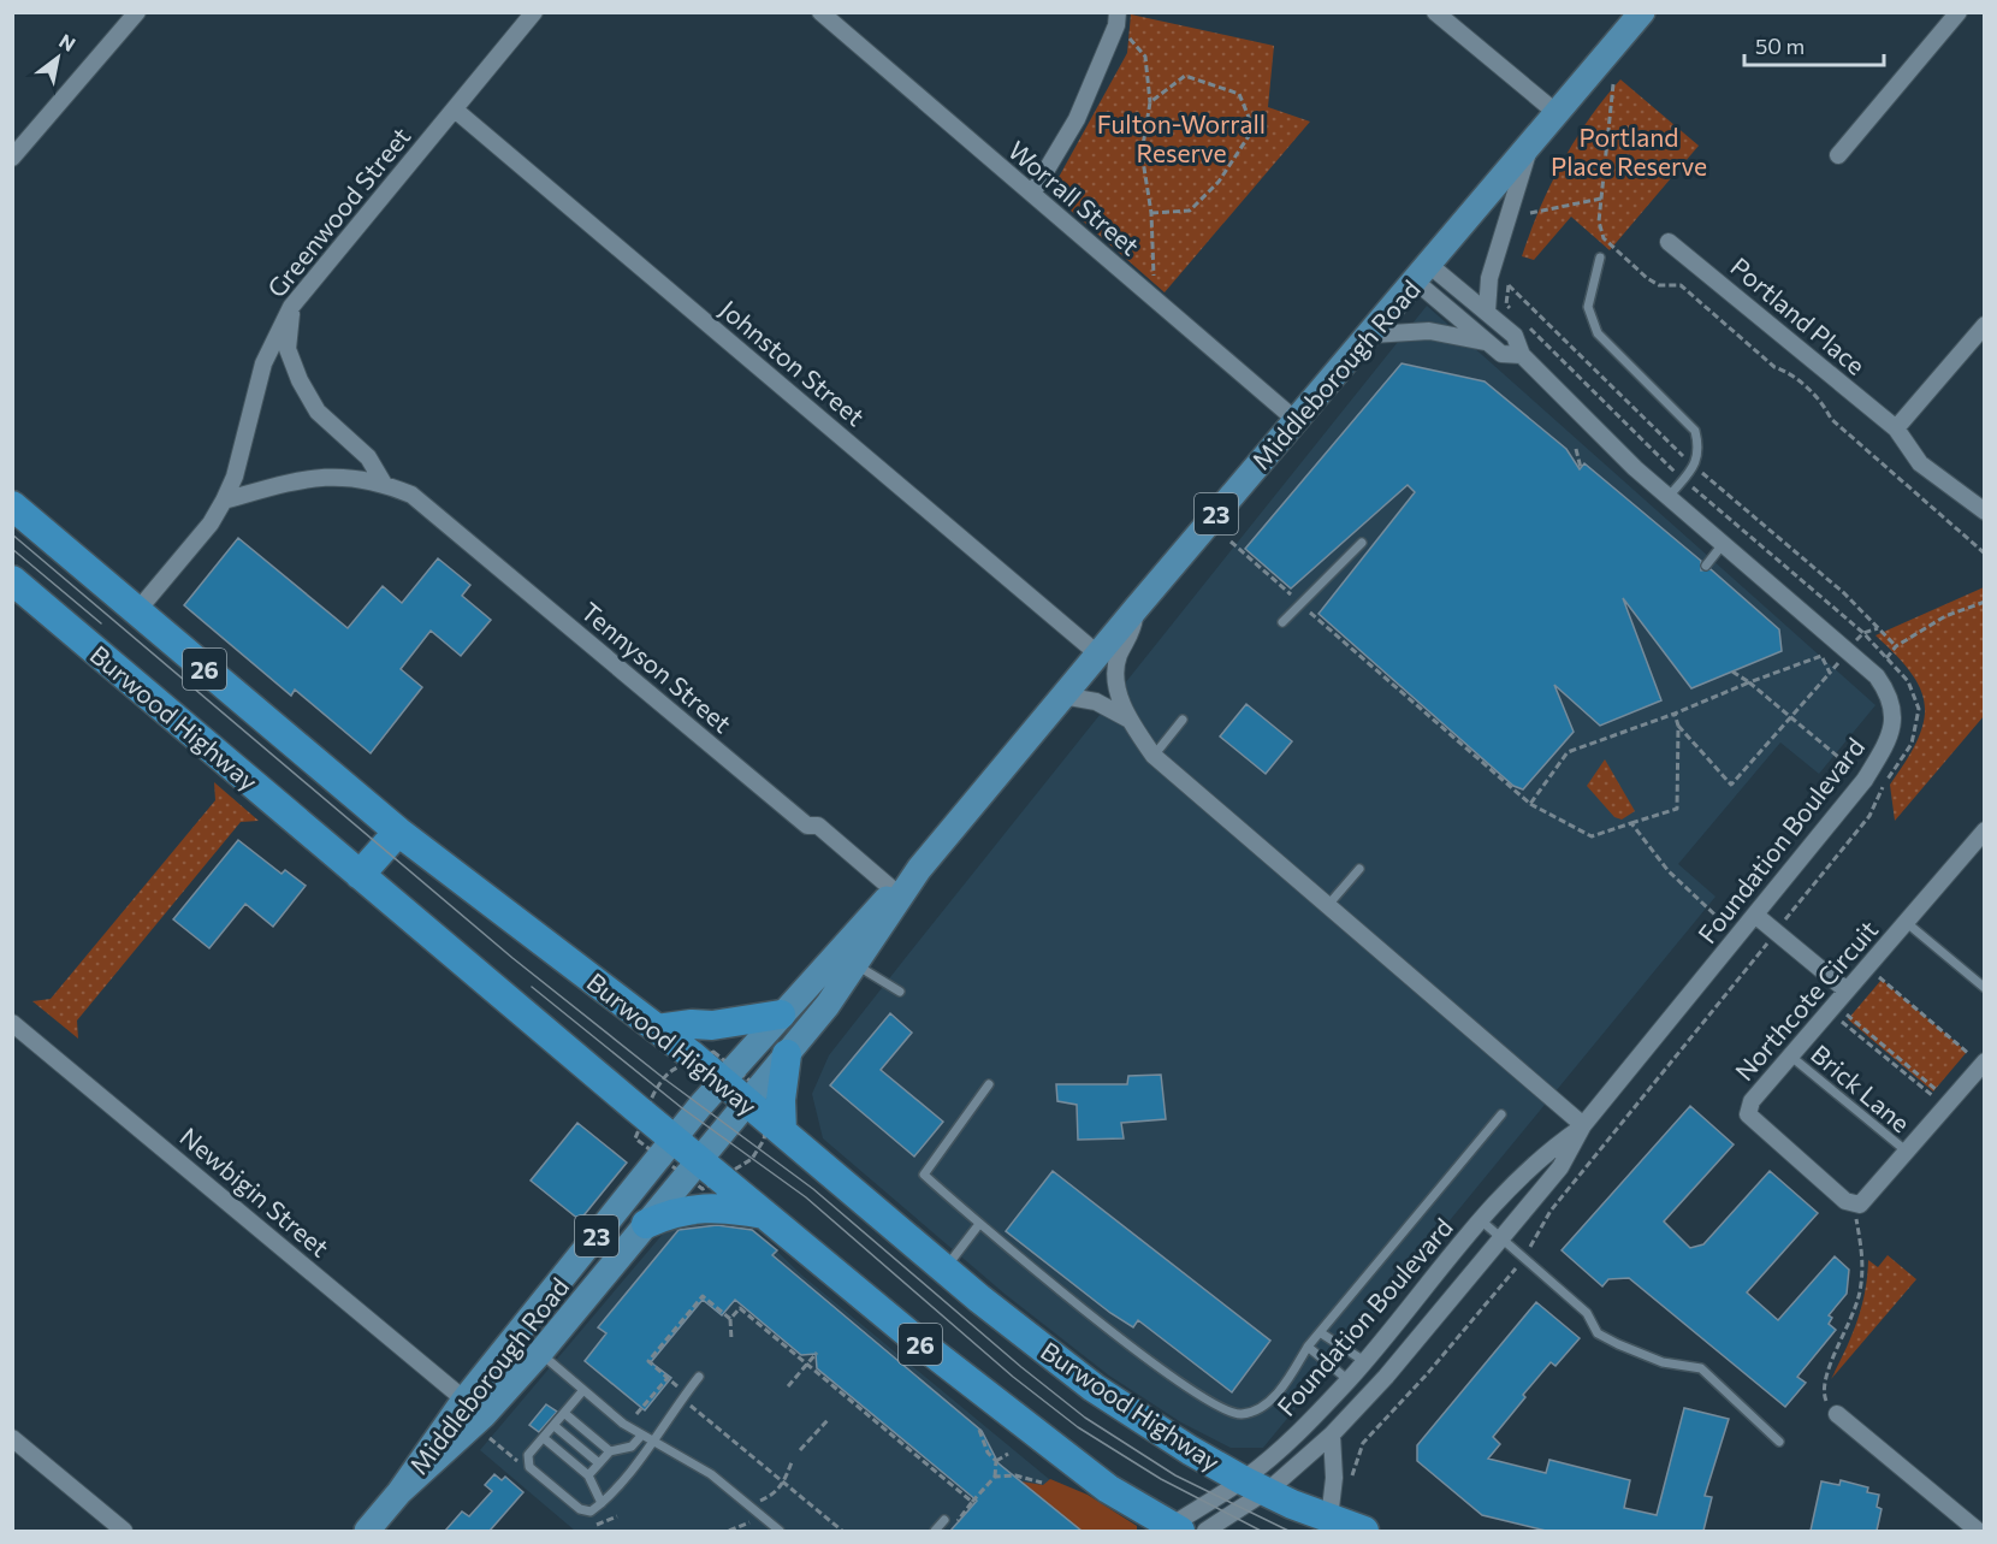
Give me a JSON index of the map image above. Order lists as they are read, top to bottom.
{
  "streets": {
    "highway": ["26", "Burwood Highway"],
    "main road": ["Middleborough Road", "23"],
    "street": [
      "Worrall Street",
      "Greenwood Street",
      "Portland Place",
      "Johnston Street",
      "Tennyson Street",
      "Foundation Boulevard",
      "Northcote Circuit",
      "Newbigin Street"
    ],
    "lane": ["Brick Lane"]
  },
  "crossings": [
    ["Worrall Street", "Middleborough Road"],
    ["Greenwood Street", "Johnston Street"],
    ["Greenwood Street", "Tennyson Street"],
    ["Greenwood Street", "Burwood Highway"],
    ["Johnston Street", "Middleborough Road"],
    ["Middleborough Road", "Tennyson Street"],
    ["Middleborough Road", "Burwood Highway"],
    ["Middleborough Road", "Foundation Boulevard"],
    ["Middleborough Road", "Newbigin Street"],
    ["Burwood Highway", "Foundation Boulevard"],
    ["Northcote Circuit", "Brick Lane"]
  ],
  "parks": ["Fulton-Worrall Reserve", "Portland Place Reserve"],
  "scale_bar": "50 m",
  "north": "top right"
}
